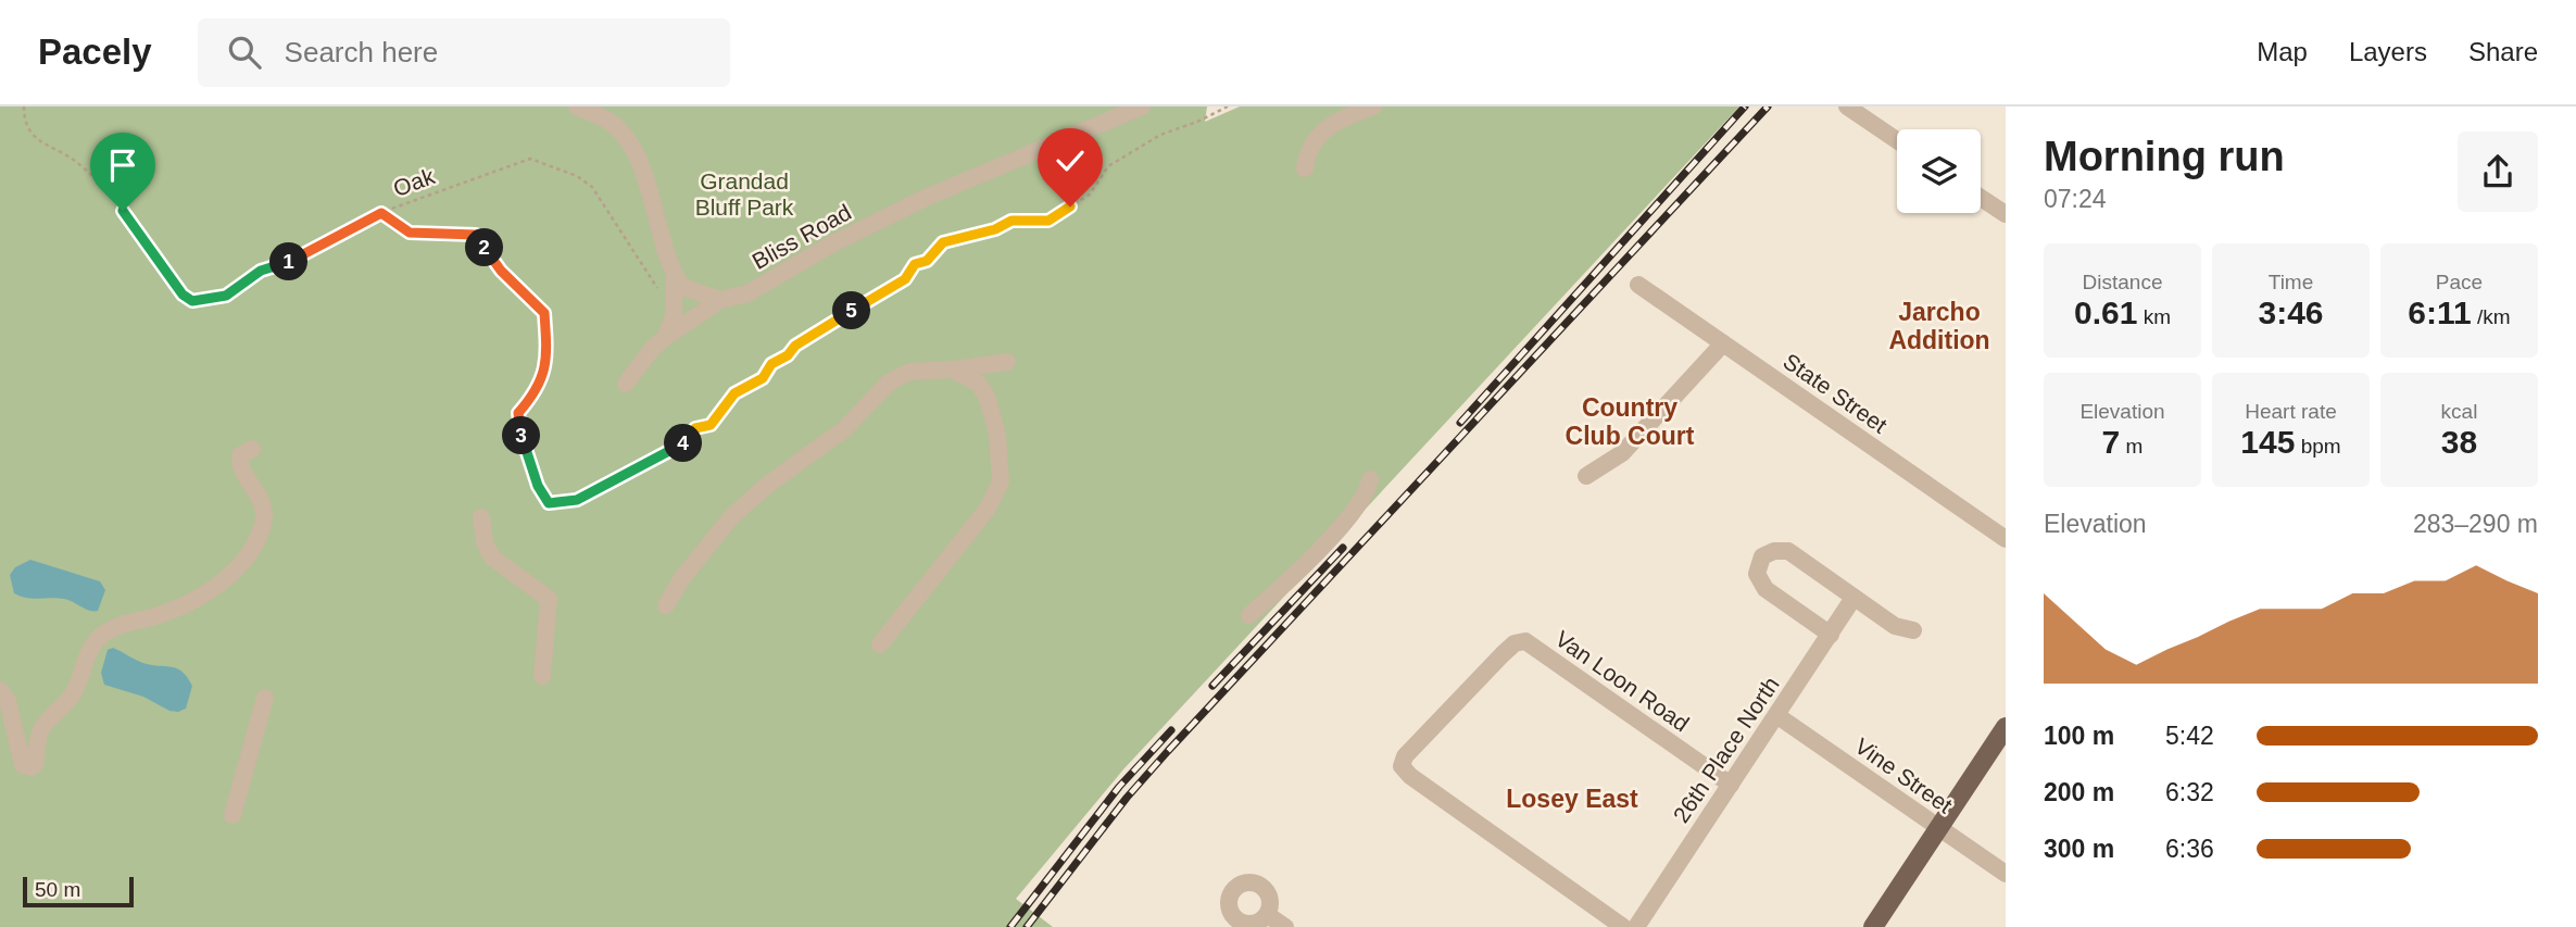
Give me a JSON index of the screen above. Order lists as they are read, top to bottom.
{
  "streets": {
    "street": [
      "Bliss Road",
      "State Street",
      "Van Loon Road",
      "26th Place North",
      "Vine Street"
    ],
    "path": ["Oak"]
  },
  "crossings": [
    ["Van Loon Road", "26th Place North"],
    ["26th Place North", "Vine Street"]
  ],
  "districts": ["Jarcho Addition", "Country Club Court", "Losey East"],
  "parks": ["Grandad Bluff Park"],
  "scale_bar": "50 m",
  "page": {
    "header": "Pacely",
    "search": "Search here",
    "nav": ["Map", "Layers", "Share"],
    "heading": ["Morning run", "07:24"],
    "pins": [
      "2",
      "1",
      "5",
      "3",
      "4"
    ],
    "stats": [
      ["Distance", "0.61 km"],
      ["Time", "3:46"],
      ["Pace", "6:11 /km"],
      ["Elevation", "7 m"],
      ["Heart rate", "145 bpm"],
      ["kcal", "38"]
    ],
    "chart": ["Elevation", "283–290 m"],
    "list": [
      {
        "name": "100 m",
        "note": "5:42"
      },
      {
        "name": "200 m",
        "note": "6:32"
      },
      {
        "name": "300 m",
        "note": "6:36"
      }
    ],
    "scale": "50 m"
  }
}
